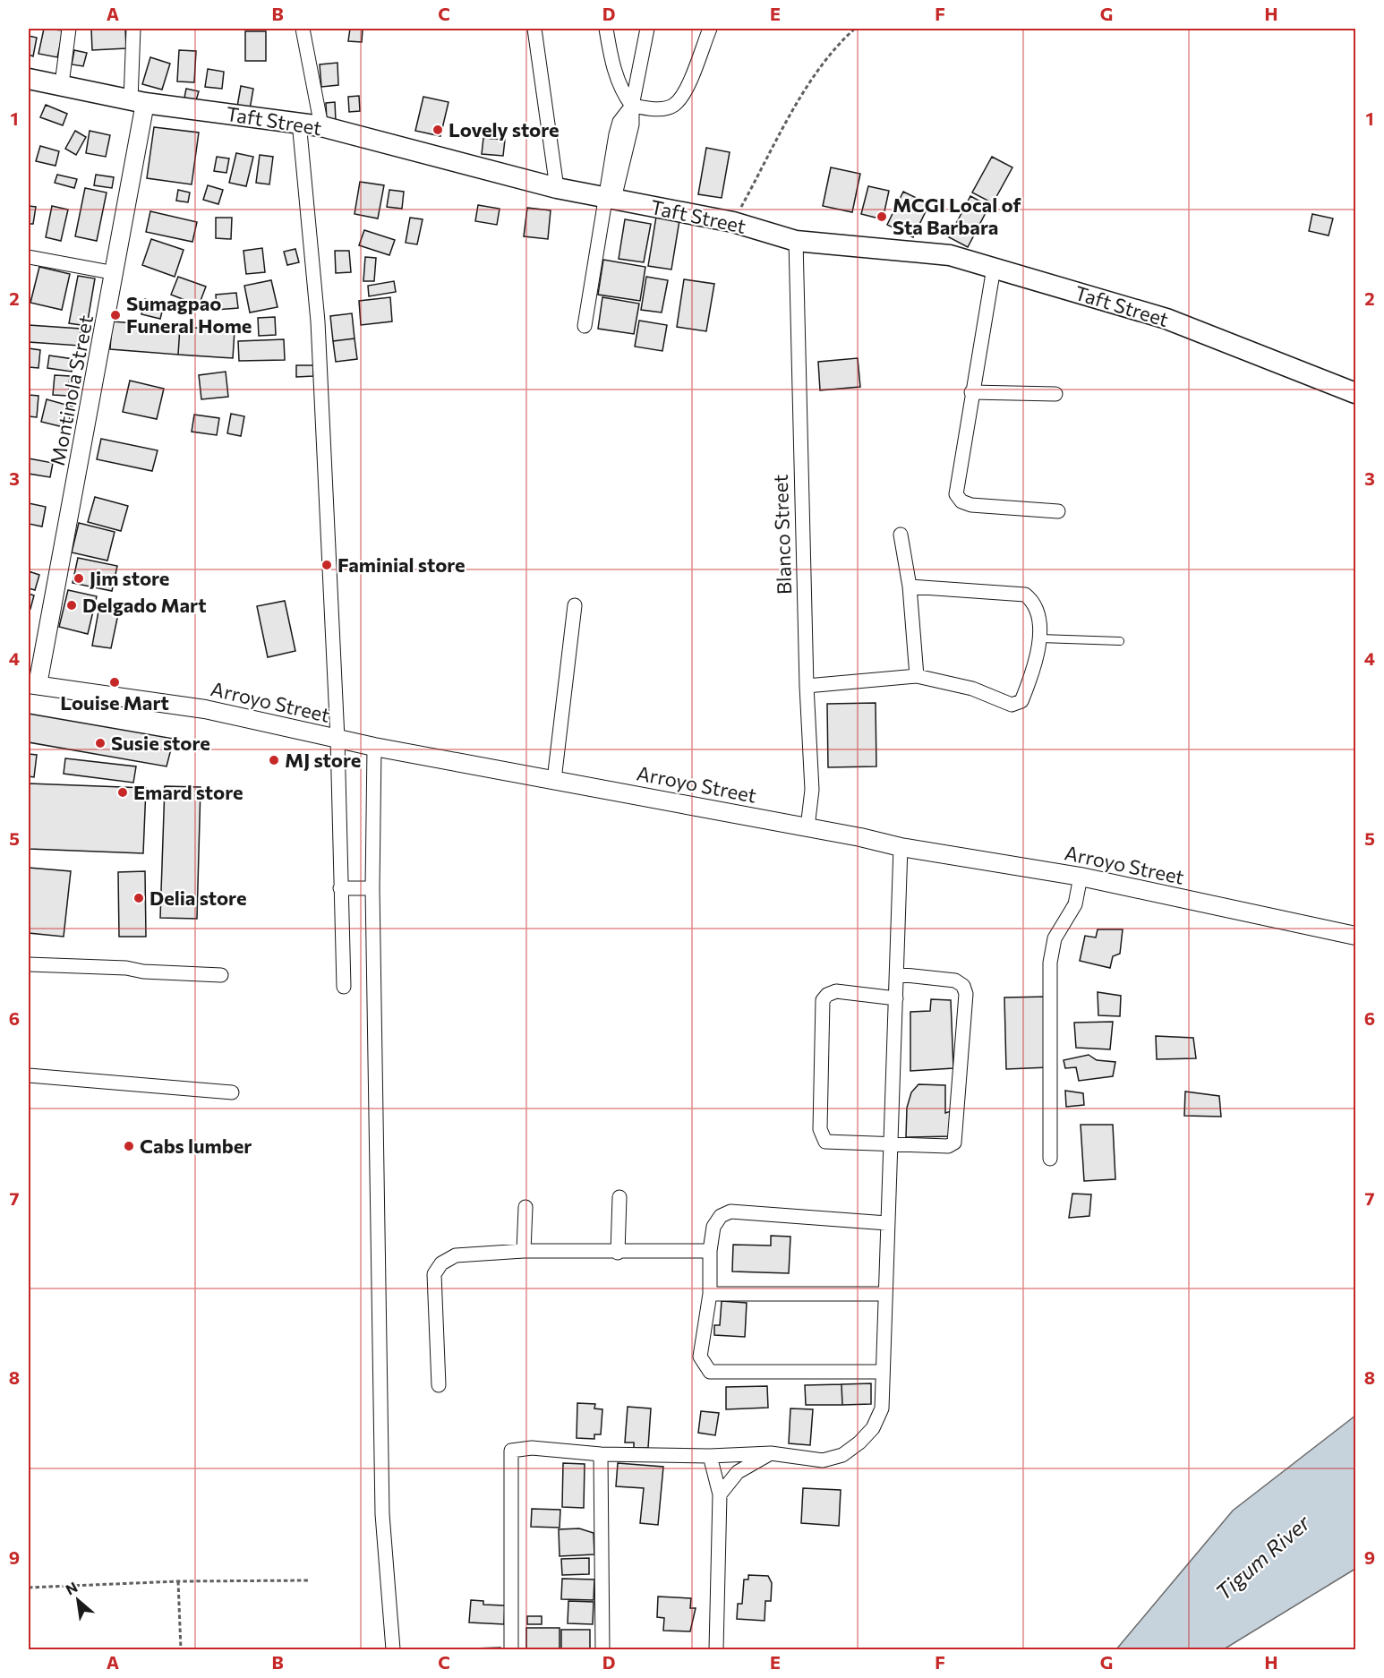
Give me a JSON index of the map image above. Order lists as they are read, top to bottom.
{
  "streets": {
    "main road": ["Taft Street"],
    "street": ["Montinola Street", "Blanco Street", "Arroyo Street"]
  },
  "crossings": [
    ["Taft Street", "Montinola Street"],
    ["Taft Street", "Blanco Street"],
    ["Montinola Street", "Arroyo Street"],
    ["Blanco Street", "Arroyo Street"]
  ],
  "water": ["Tigum River"],
  "places": [
    "Lovely store",
    "MCGI Local of Sta Barbara",
    "Sumagpao Funeral Home",
    "Faminial store",
    "Jim store",
    "Delgado Mart",
    "Louise Mart",
    "Susie store",
    "MJ store",
    "Emard store",
    "Delia store",
    "Cabs lumber"
  ],
  "north": "top left",
  "grid": {
    "columns": [
      "A",
      "B",
      "C",
      "D",
      "E",
      "F",
      "G",
      "H"
    ],
    "rows": [
      "1",
      "2",
      "3",
      "4",
      "5",
      "6",
      "7",
      "8",
      "9"
    ]
  }
}
